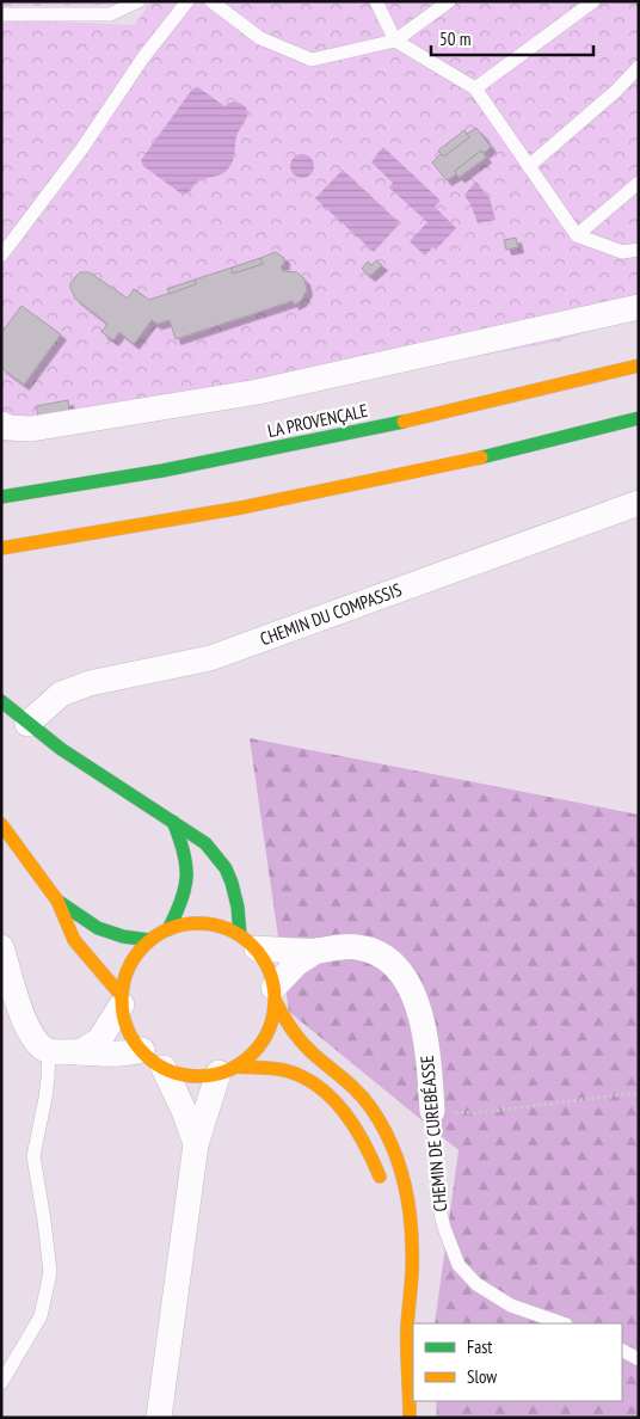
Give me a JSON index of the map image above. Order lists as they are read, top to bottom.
{
  "streets": {
    "main road": ["LA PROVENÇALE"],
    "street": ["CHEMIN DU COMPASSIS", "CHEMIN DE CUREBÉASSE"]
  },
  "legend": ["Fast", "Slow"],
  "scale_bar": "50 m"
}
